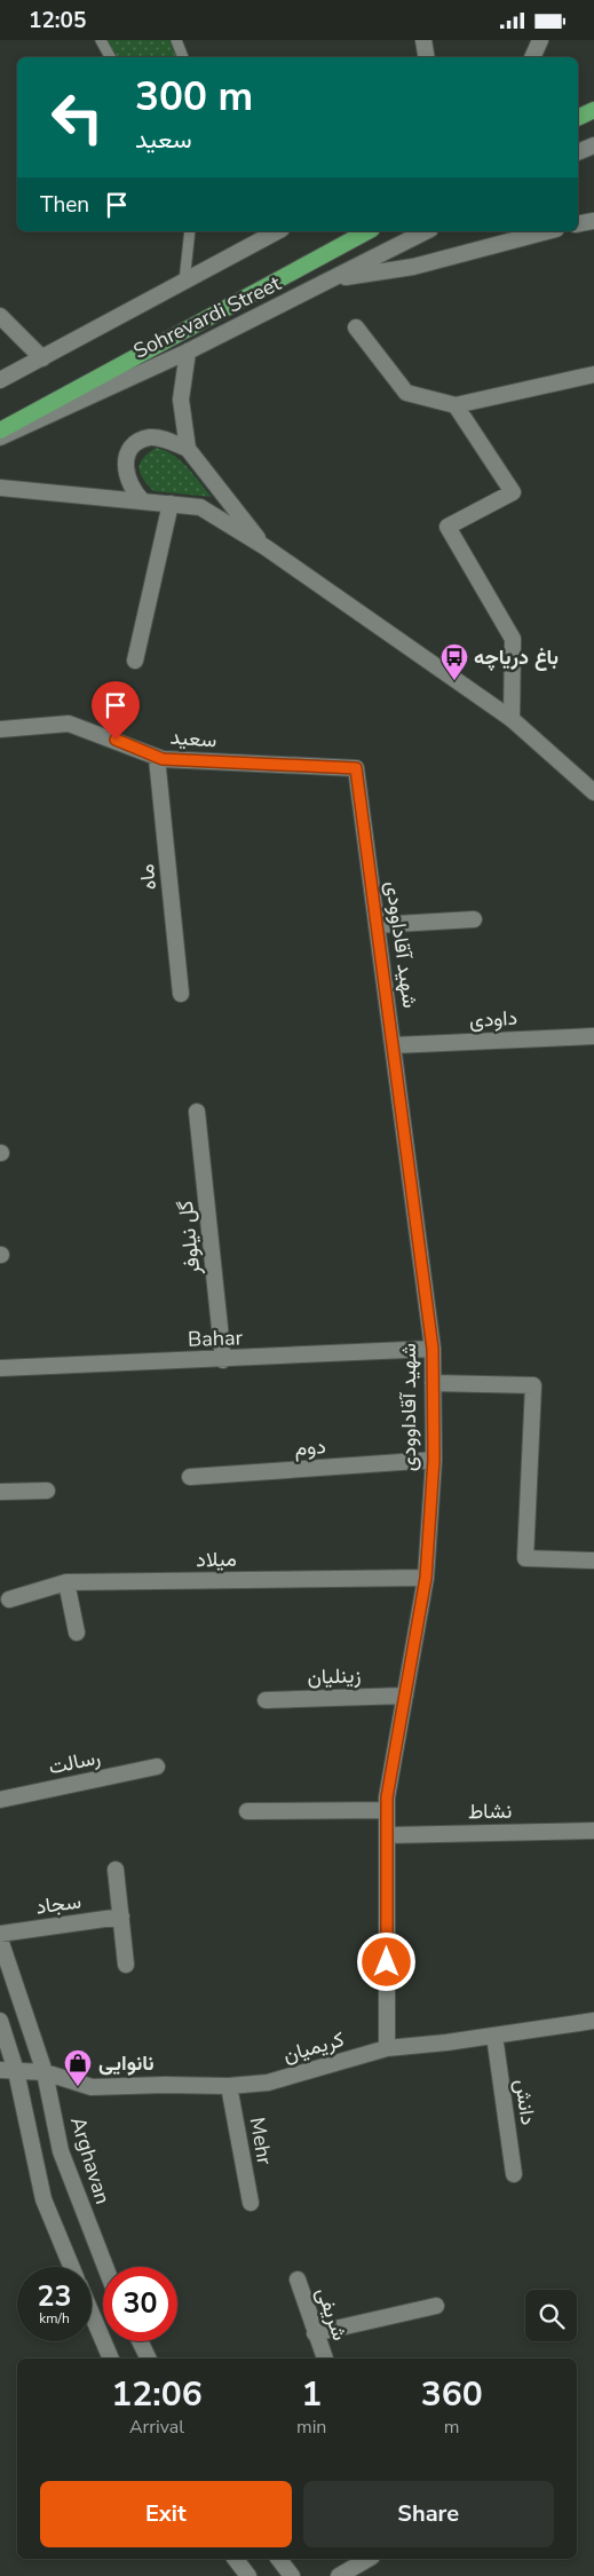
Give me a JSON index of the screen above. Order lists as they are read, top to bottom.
{
  "streets": {
    "street": [
      "Sohrevardi Street",
      "سعید",
      "ماه",
      "شهید آقاداوودی",
      "داودی",
      "گل نیلوفر",
      "Bahar",
      "دوم",
      "میلاد",
      "زینلیان",
      "رسالت",
      "نشاط",
      "سجاد",
      "کریمیان",
      "دانش",
      "Mehr",
      "Arghavan",
      "شریفی"
    ]
  },
  "crossings": [
    ["سعید", "ماه"],
    ["سعید", "شهید آقاداوودی"],
    ["شهید آقاداوودی", "داودی"],
    ["شهید آقاداوودی", "Bahar"],
    ["شهید آقاداوودی", "دوم"],
    ["شهید آقاداوودی", "میلاد"],
    ["شهید آقاداوودی", "زینلیان"],
    ["شهید آقاداوودی", "نشاط"],
    ["شهید آقاداوودی", "کریمیان"],
    ["گل نیلوفر", "Bahar"],
    ["کریمیان", "دانش"],
    ["کریمیان", "Mehr"],
    ["کریمیان", "Arghavan"]
  ],
  "places": {
    "bus stop": ["باغ دریاچه"],
    "shop": ["نانوایی"]
  },
  "page": {
    "status": "12:05",
    "turn": ["300 m", "سعید"],
    "then": "Then",
    "speed": "23 km/h",
    "limit": "30",
    "eta": [
      "12:06",
      "Arrival",
      "1",
      "min",
      "360",
      "m"
    ],
    "buttons": ["Exit", "Share"]
  }
}
